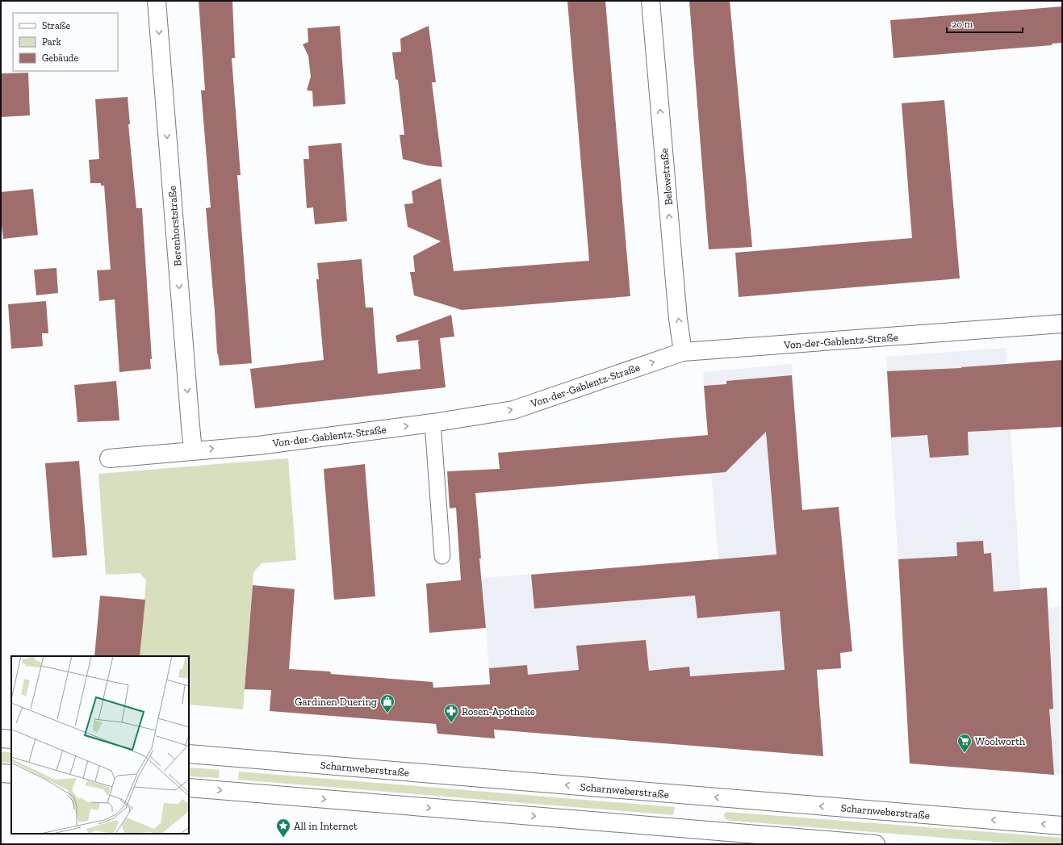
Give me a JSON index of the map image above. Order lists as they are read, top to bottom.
{
  "streets": {
    "street": [
      "Belowstraße",
      "Berenhorststraße",
      "Von-der-Gablentz-Straße",
      "Scharnweberstraße"
    ]
  },
  "crossings": [
    ["Belowstraße", "Von-der-Gablentz-Straße"],
    ["Berenhorststraße", "Von-der-Gablentz-Straße"]
  ],
  "one_way": ["Belowstraße", "Berenhorststraße", "Von-der-Gablentz-Straße"],
  "places": {
    "shop": ["Gardinen Duering"],
    "pharmacy": ["Rosen-Apotheke"],
    "supermarket": ["Woolworth"],
    "place": ["All in Internet"]
  },
  "legend": ["Straße", "Park", "Gebäude"],
  "scale_bar": "20 m"
}
